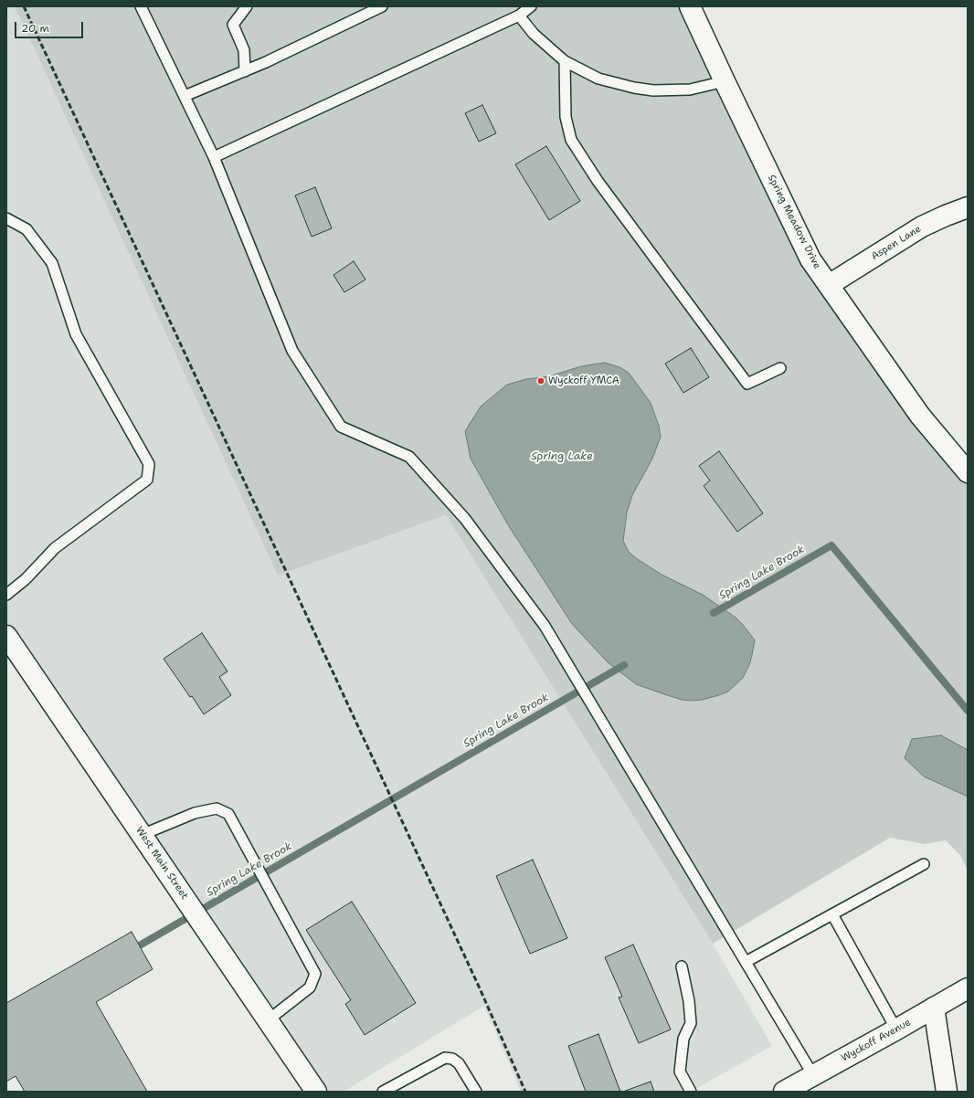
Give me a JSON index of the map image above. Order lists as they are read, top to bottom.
{
  "streets": {
    "street": [
      "Spring Meadow Drive",
      "Aspen Lane",
      "West Main Street",
      "Wyckoff Avenue"
    ]
  },
  "crossings": [
    ["Spring Meadow Drive", "Aspen Lane"]
  ],
  "water": ["Spring Lake", "Spring Lake Brook"],
  "places": ["Wyckoff YMCA"],
  "scale_bar": "20 m"
}
